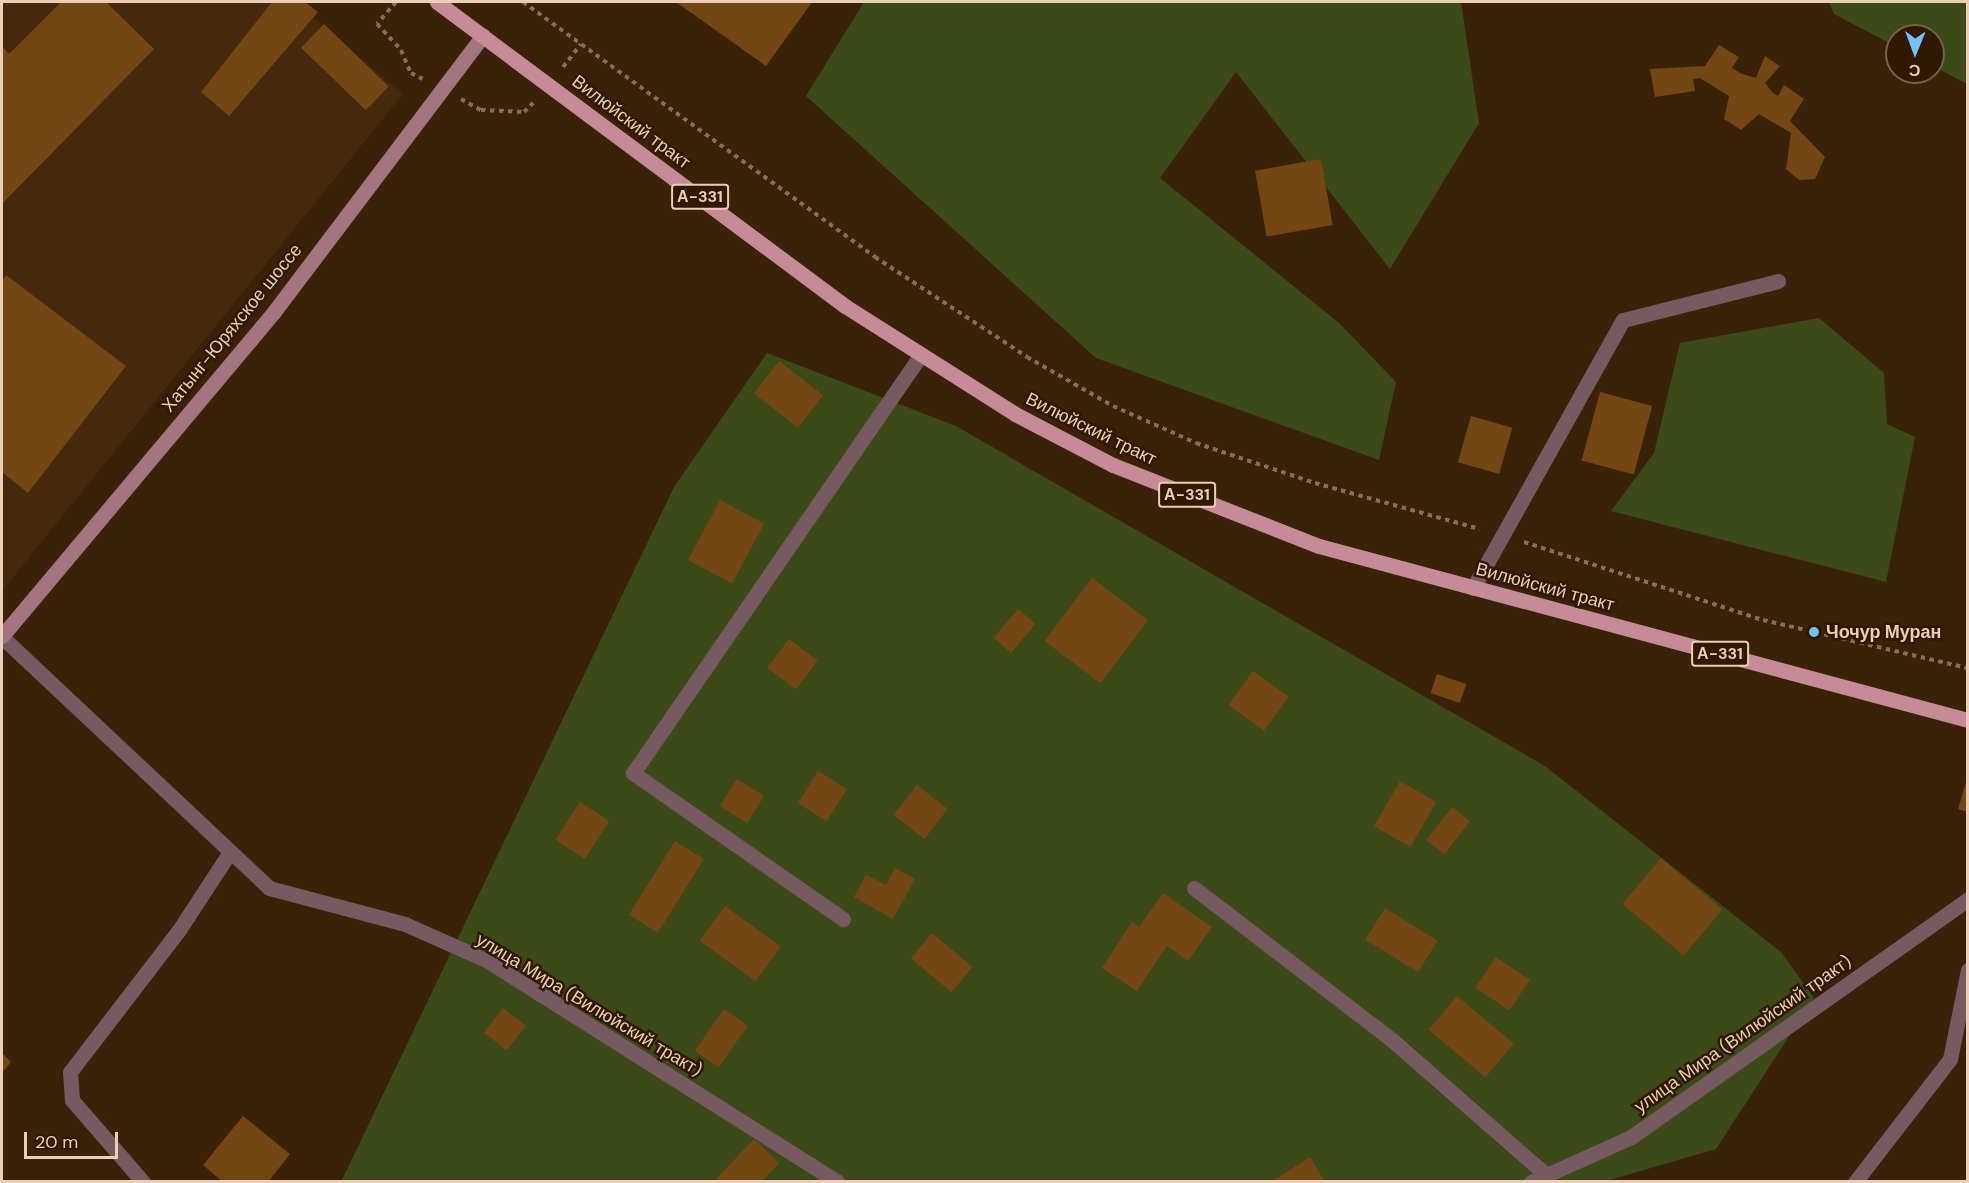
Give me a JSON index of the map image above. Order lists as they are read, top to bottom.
{
  "streets": {
    "main road": ["Вилюйский тракт", "А-331", "Хатынг-Юряхское шоссе"],
    "street": ["улица Мира (Вилюйский тракт)"]
  },
  "crossings": [
    ["Вилюйский тракт", "Хатынг-Юряхское шоссе"]
  ],
  "places": ["Чочур Муран"],
  "scale_bar": "20 m",
  "north": "bottom"
}
